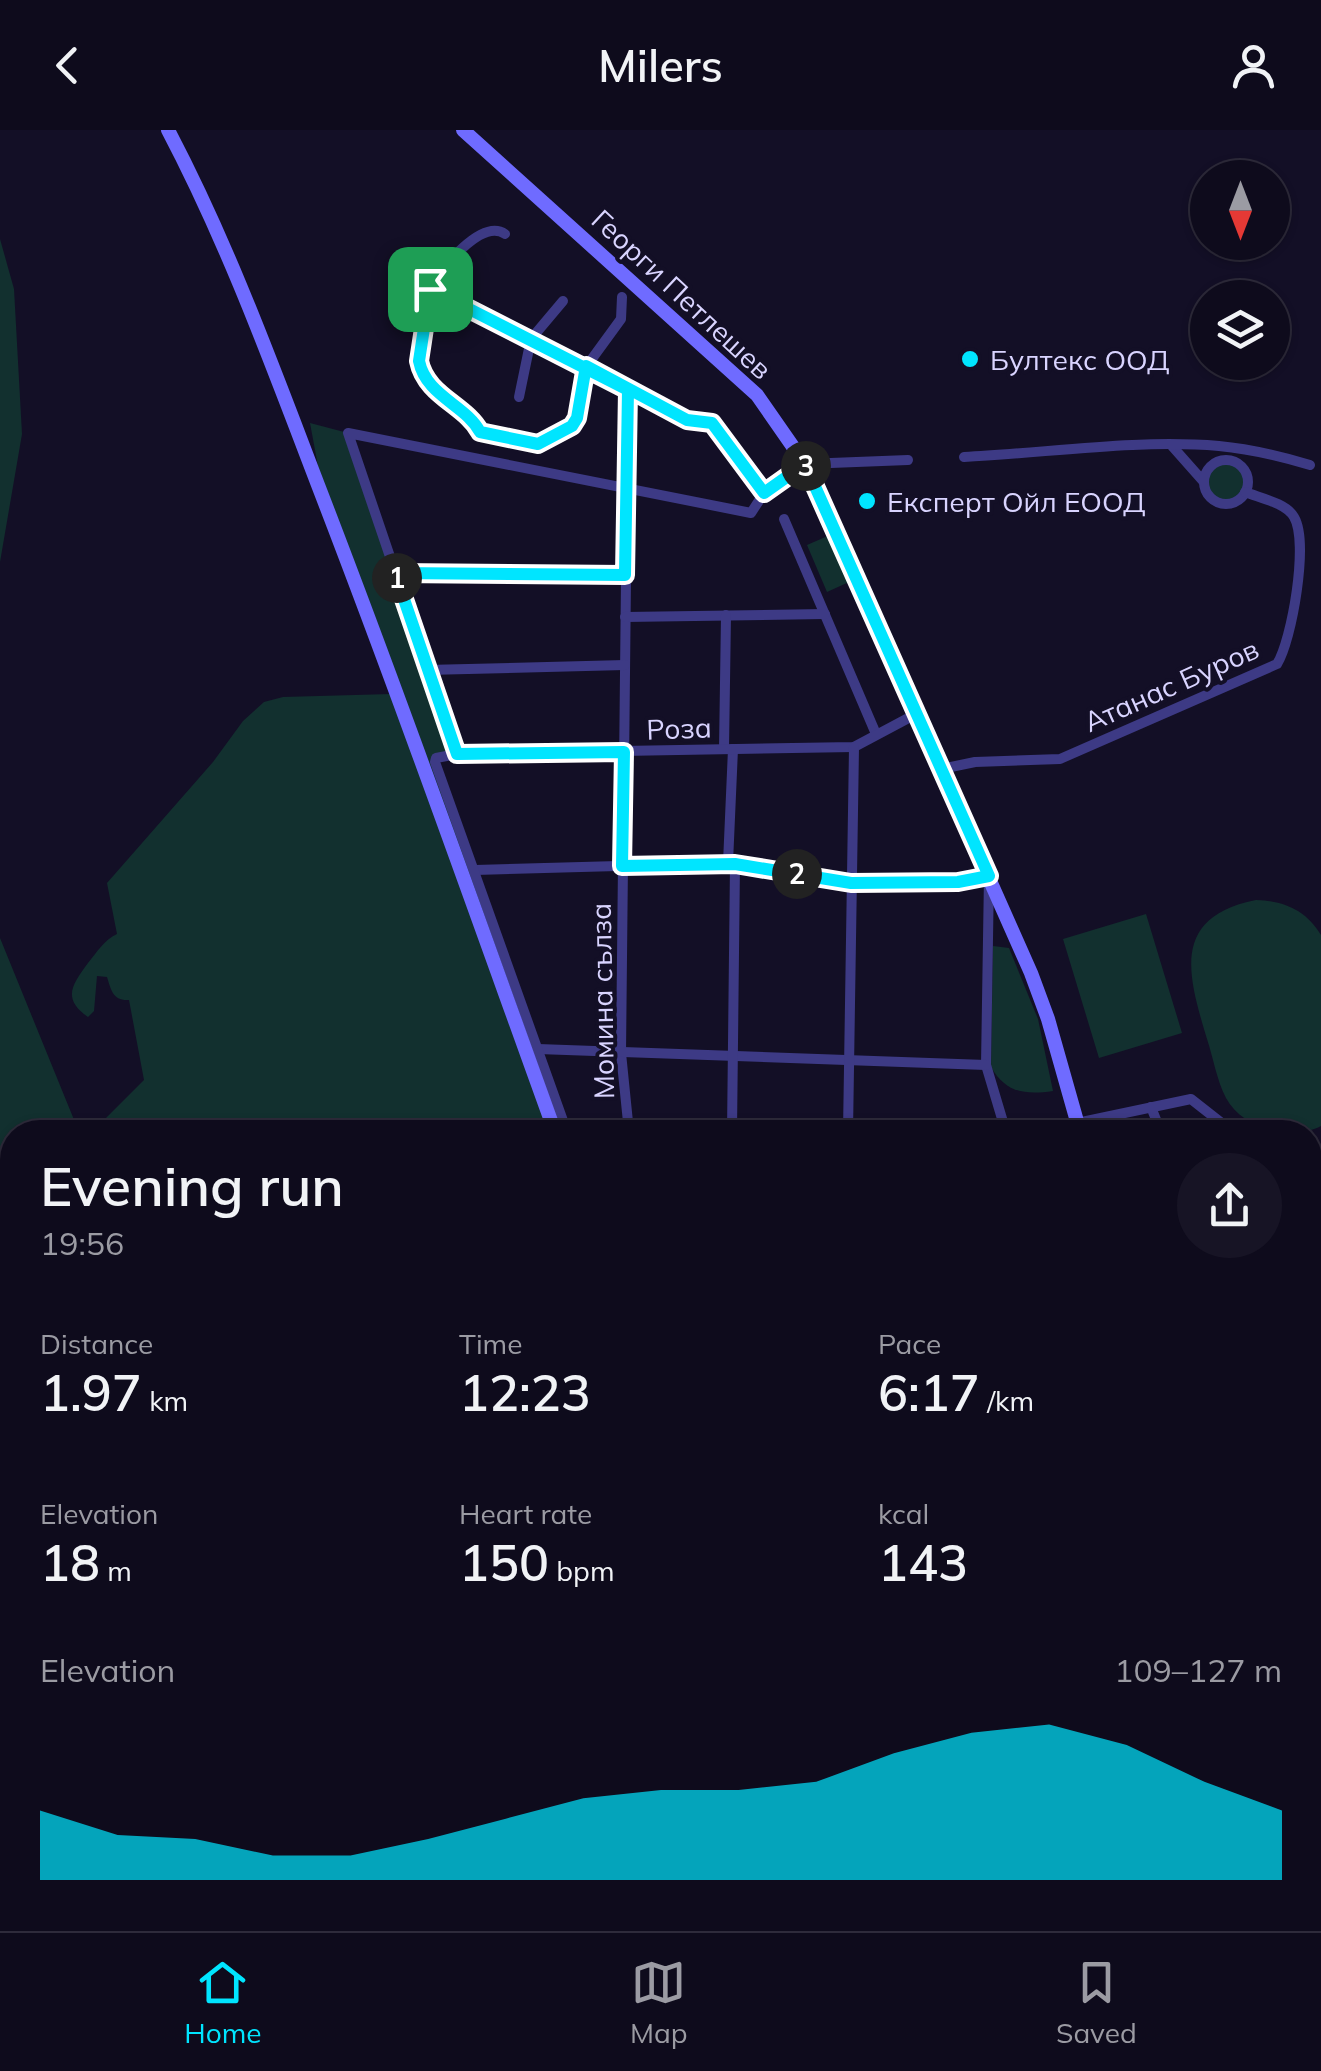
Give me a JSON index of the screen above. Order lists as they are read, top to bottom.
{
  "streets": {
    "main road": ["Георги Петлешев"],
    "street": ["Атанас Буров", "Роза", "Момина сълза"]
  },
  "crossings": [
    ["Георги Петлешев", "Атанас Буров"],
    ["Георги Петлешев", "Роза"],
    ["Роза", "Момина сълза"]
  ],
  "places": ["Бултекс ООД", "Експерт Ойл ЕООД"],
  "north": "bottom",
  "page": {
    "header": "Milers",
    "pins": ["3", "1", "2"],
    "heading": ["Evening run", "19:56"],
    "stats": [
      ["Distance", "1.97 km"],
      ["Time", "12:23"],
      ["Pace", "6:17 /km"],
      ["Elevation", "18 m"],
      ["Heart rate", "150 bpm"],
      ["kcal", "143"]
    ],
    "chart": ["Elevation", "109–127 m"],
    "tabs": ["Home", "Map", "Saved"]
  }
}
